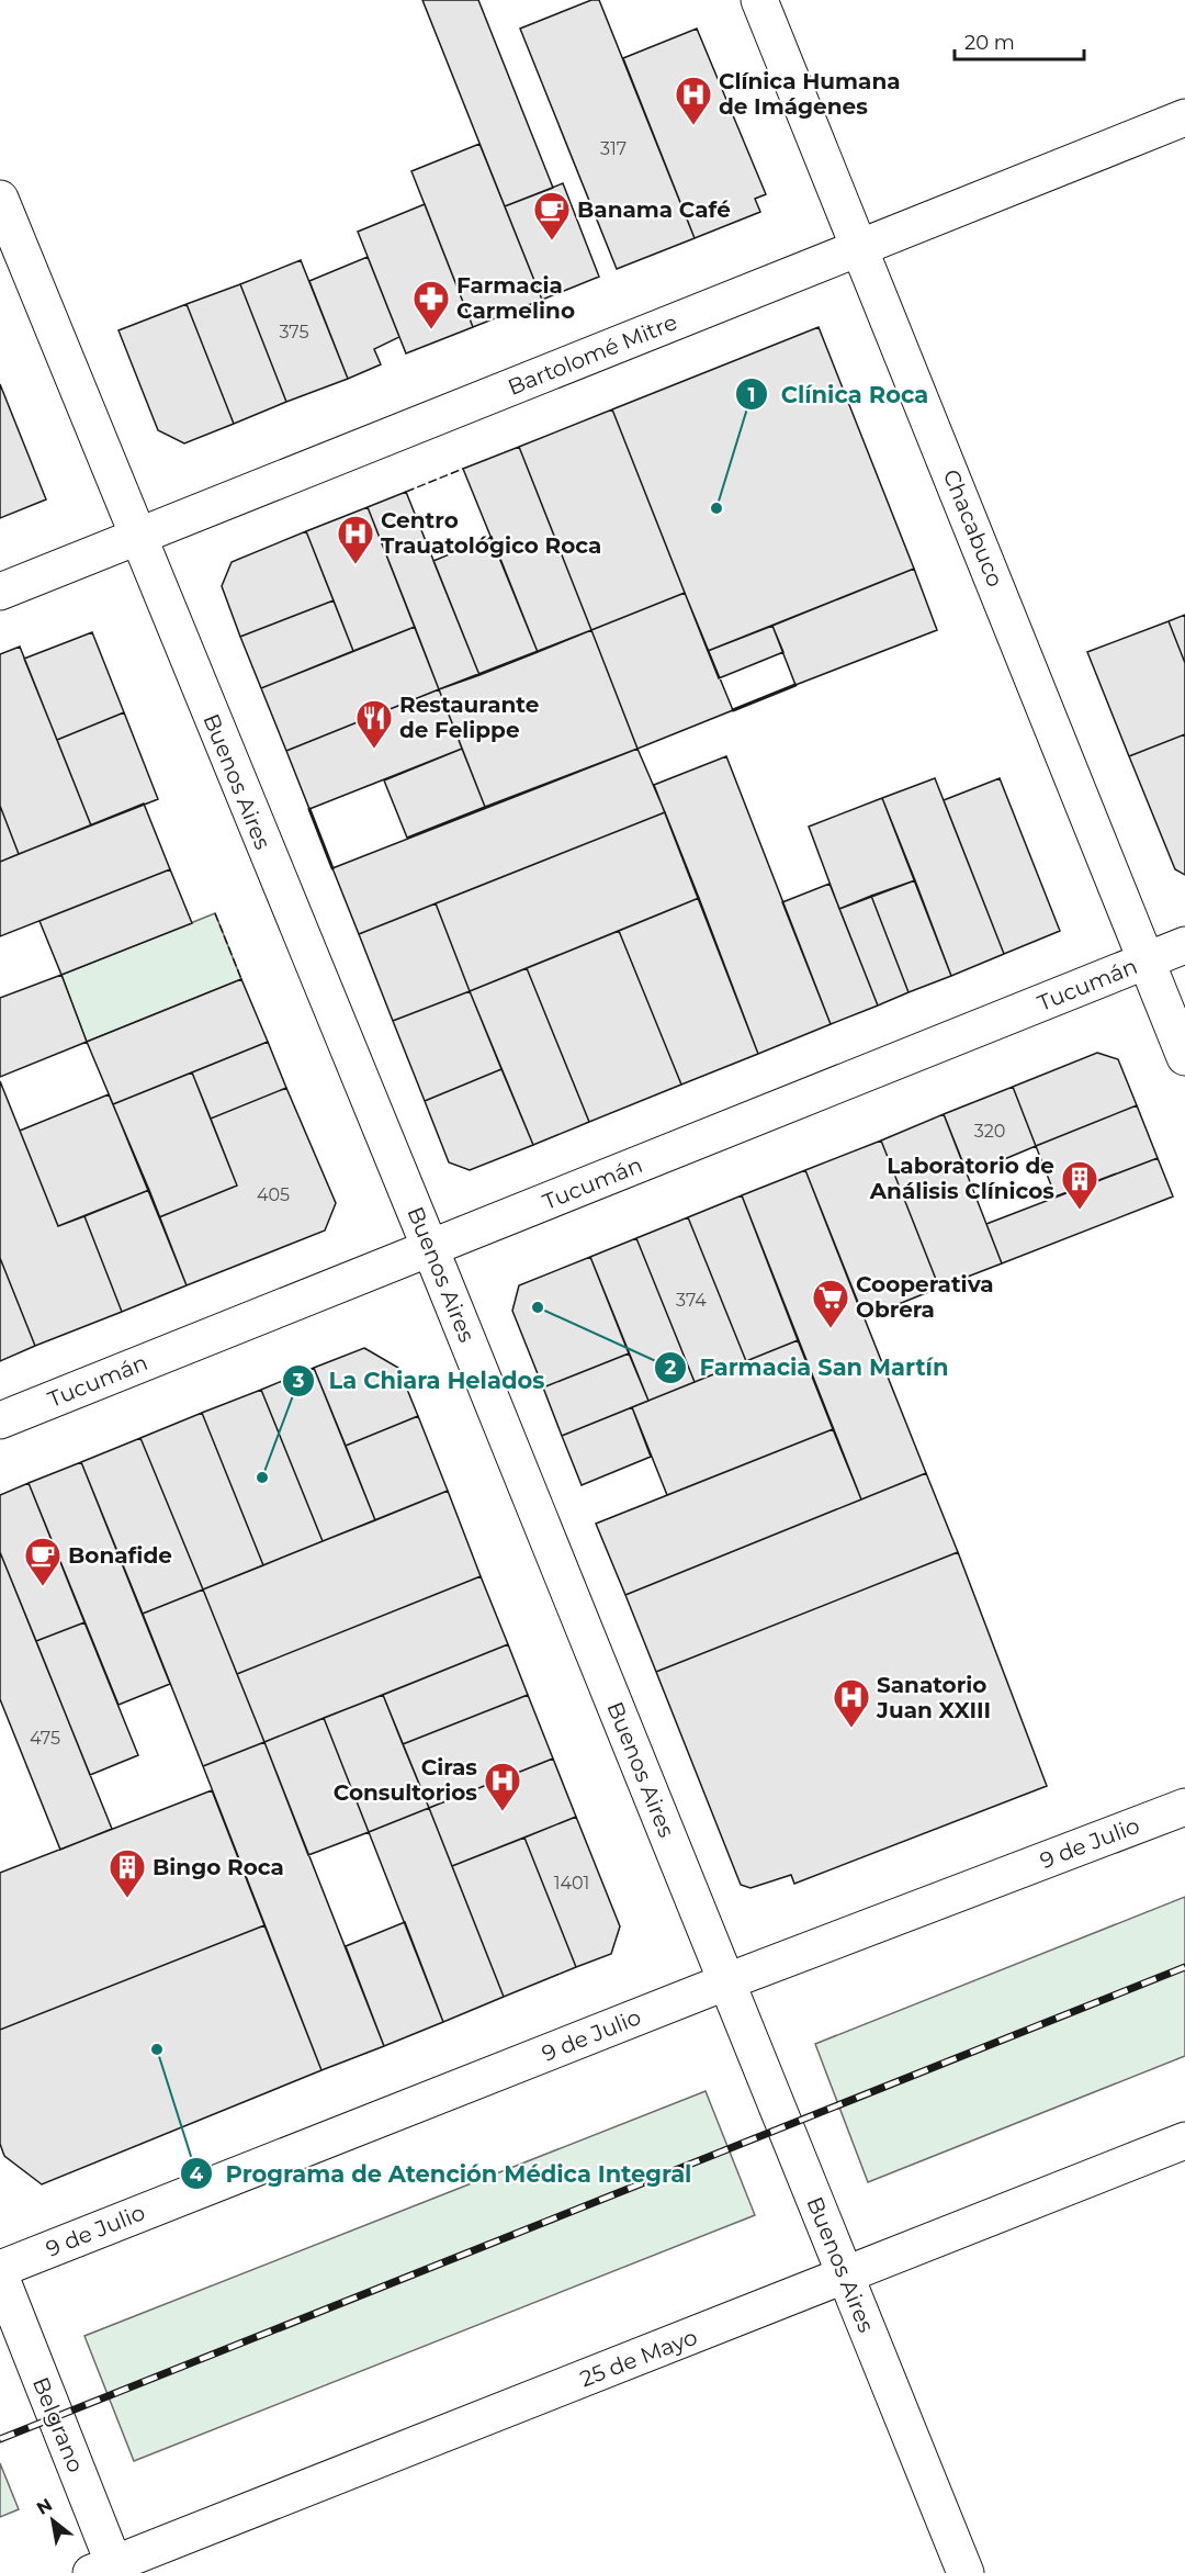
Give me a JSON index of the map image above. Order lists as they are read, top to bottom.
{
  "streets": {
    "street": [
      "Bartolomé Mitre",
      "Chacabuco",
      "Buenos Aires",
      "Tucumán",
      "9 de Julio",
      "25 de Mayo",
      "Belgrano"
    ]
  },
  "crossings": [
    ["Bartolomé Mitre", "Chacabuco"],
    ["Bartolomé Mitre", "Buenos Aires"],
    ["Chacabuco", "Tucumán"],
    ["Buenos Aires", "Tucumán"],
    ["Buenos Aires", "9 de Julio"],
    ["Buenos Aires", "25 de Mayo"],
    ["25 de Mayo", "Belgrano"]
  ],
  "places": {
    "hospital": [
      "Clínica Humana de Imágenes",
      "Centro Trauatológico Roca",
      "Sanatorio Juan XXIII",
      "Ciras Consultorios"
    ],
    "cafe": ["Banama Café", "Bonafide"],
    "pharmacy": ["Farmacia Carmelino"],
    "other": [
      "Clínica Roca",
      "Farmacia San Martín",
      "La Chiara Helados",
      "Programa de Atención Médica Integral"
    ],
    "restaurant": ["Restaurante de Felippe"],
    "building": ["Laboratorio de Análisis Clínicos", "Bingo Roca"],
    "supermarket": ["Cooperativa Obrera"]
  },
  "house_numbers": [
    "317",
    "375",
    "320",
    "405",
    "374",
    "475",
    "1401"
  ],
  "scale_bar": "20 m",
  "north": "top left"
}
